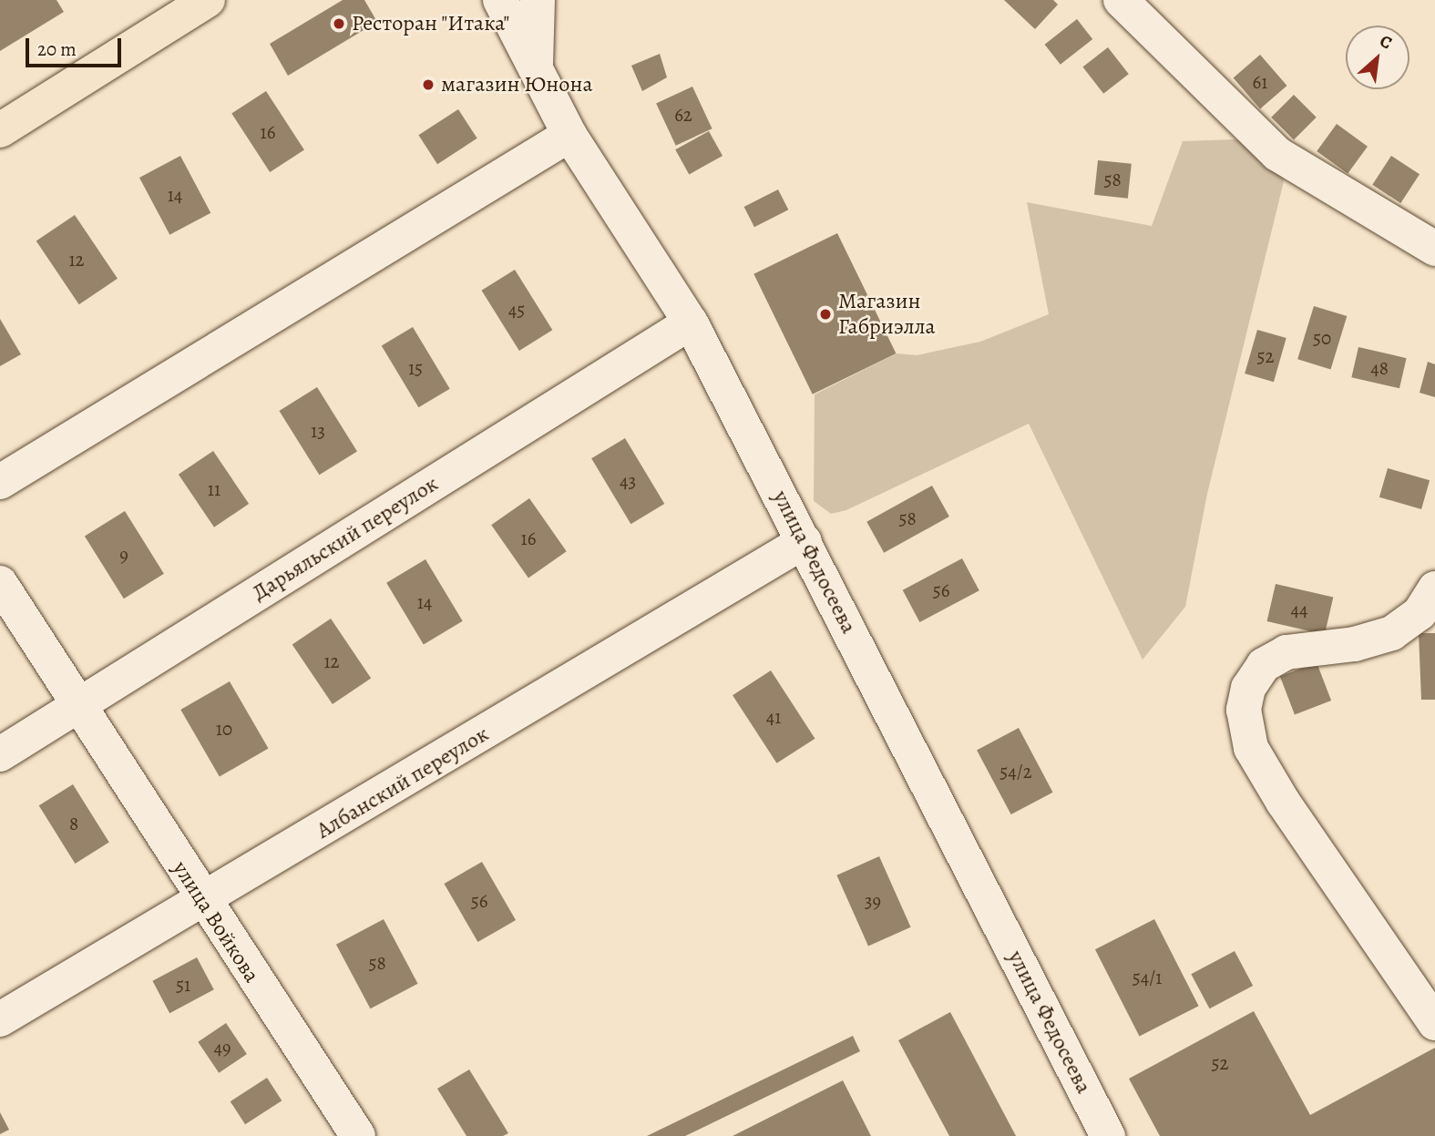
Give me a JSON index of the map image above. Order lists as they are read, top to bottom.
{
  "streets": {
    "street": [
      "Дарьяльский переулок",
      "улица Федосеева",
      "Албанский переулок",
      "улица Войкова"
    ]
  },
  "crossings": [
    ["Дарьяльский переулок", "улица Федосеева"],
    ["Дарьяльский переулок", "улица Войкова"],
    ["улица Федосеева", "Албанский переулок"],
    ["Албанский переулок", "улица Войкова"]
  ],
  "places": ["Ресторан \"Итака\"", "магазин Юнона", "Магазин Габриэлла"],
  "house_numbers": [
    "61",
    "62",
    "16",
    "58",
    "14",
    "12",
    "45",
    "50",
    "52",
    "15",
    "48",
    "13",
    "43",
    "11",
    "58",
    "16",
    "9",
    "56",
    "14",
    "44",
    "12",
    "41",
    "10",
    "54/2",
    "8",
    "56",
    "39",
    "58",
    "54/1",
    "51",
    "49",
    "52"
  ],
  "scale_bar": "20 m",
  "north": "top right"
}
